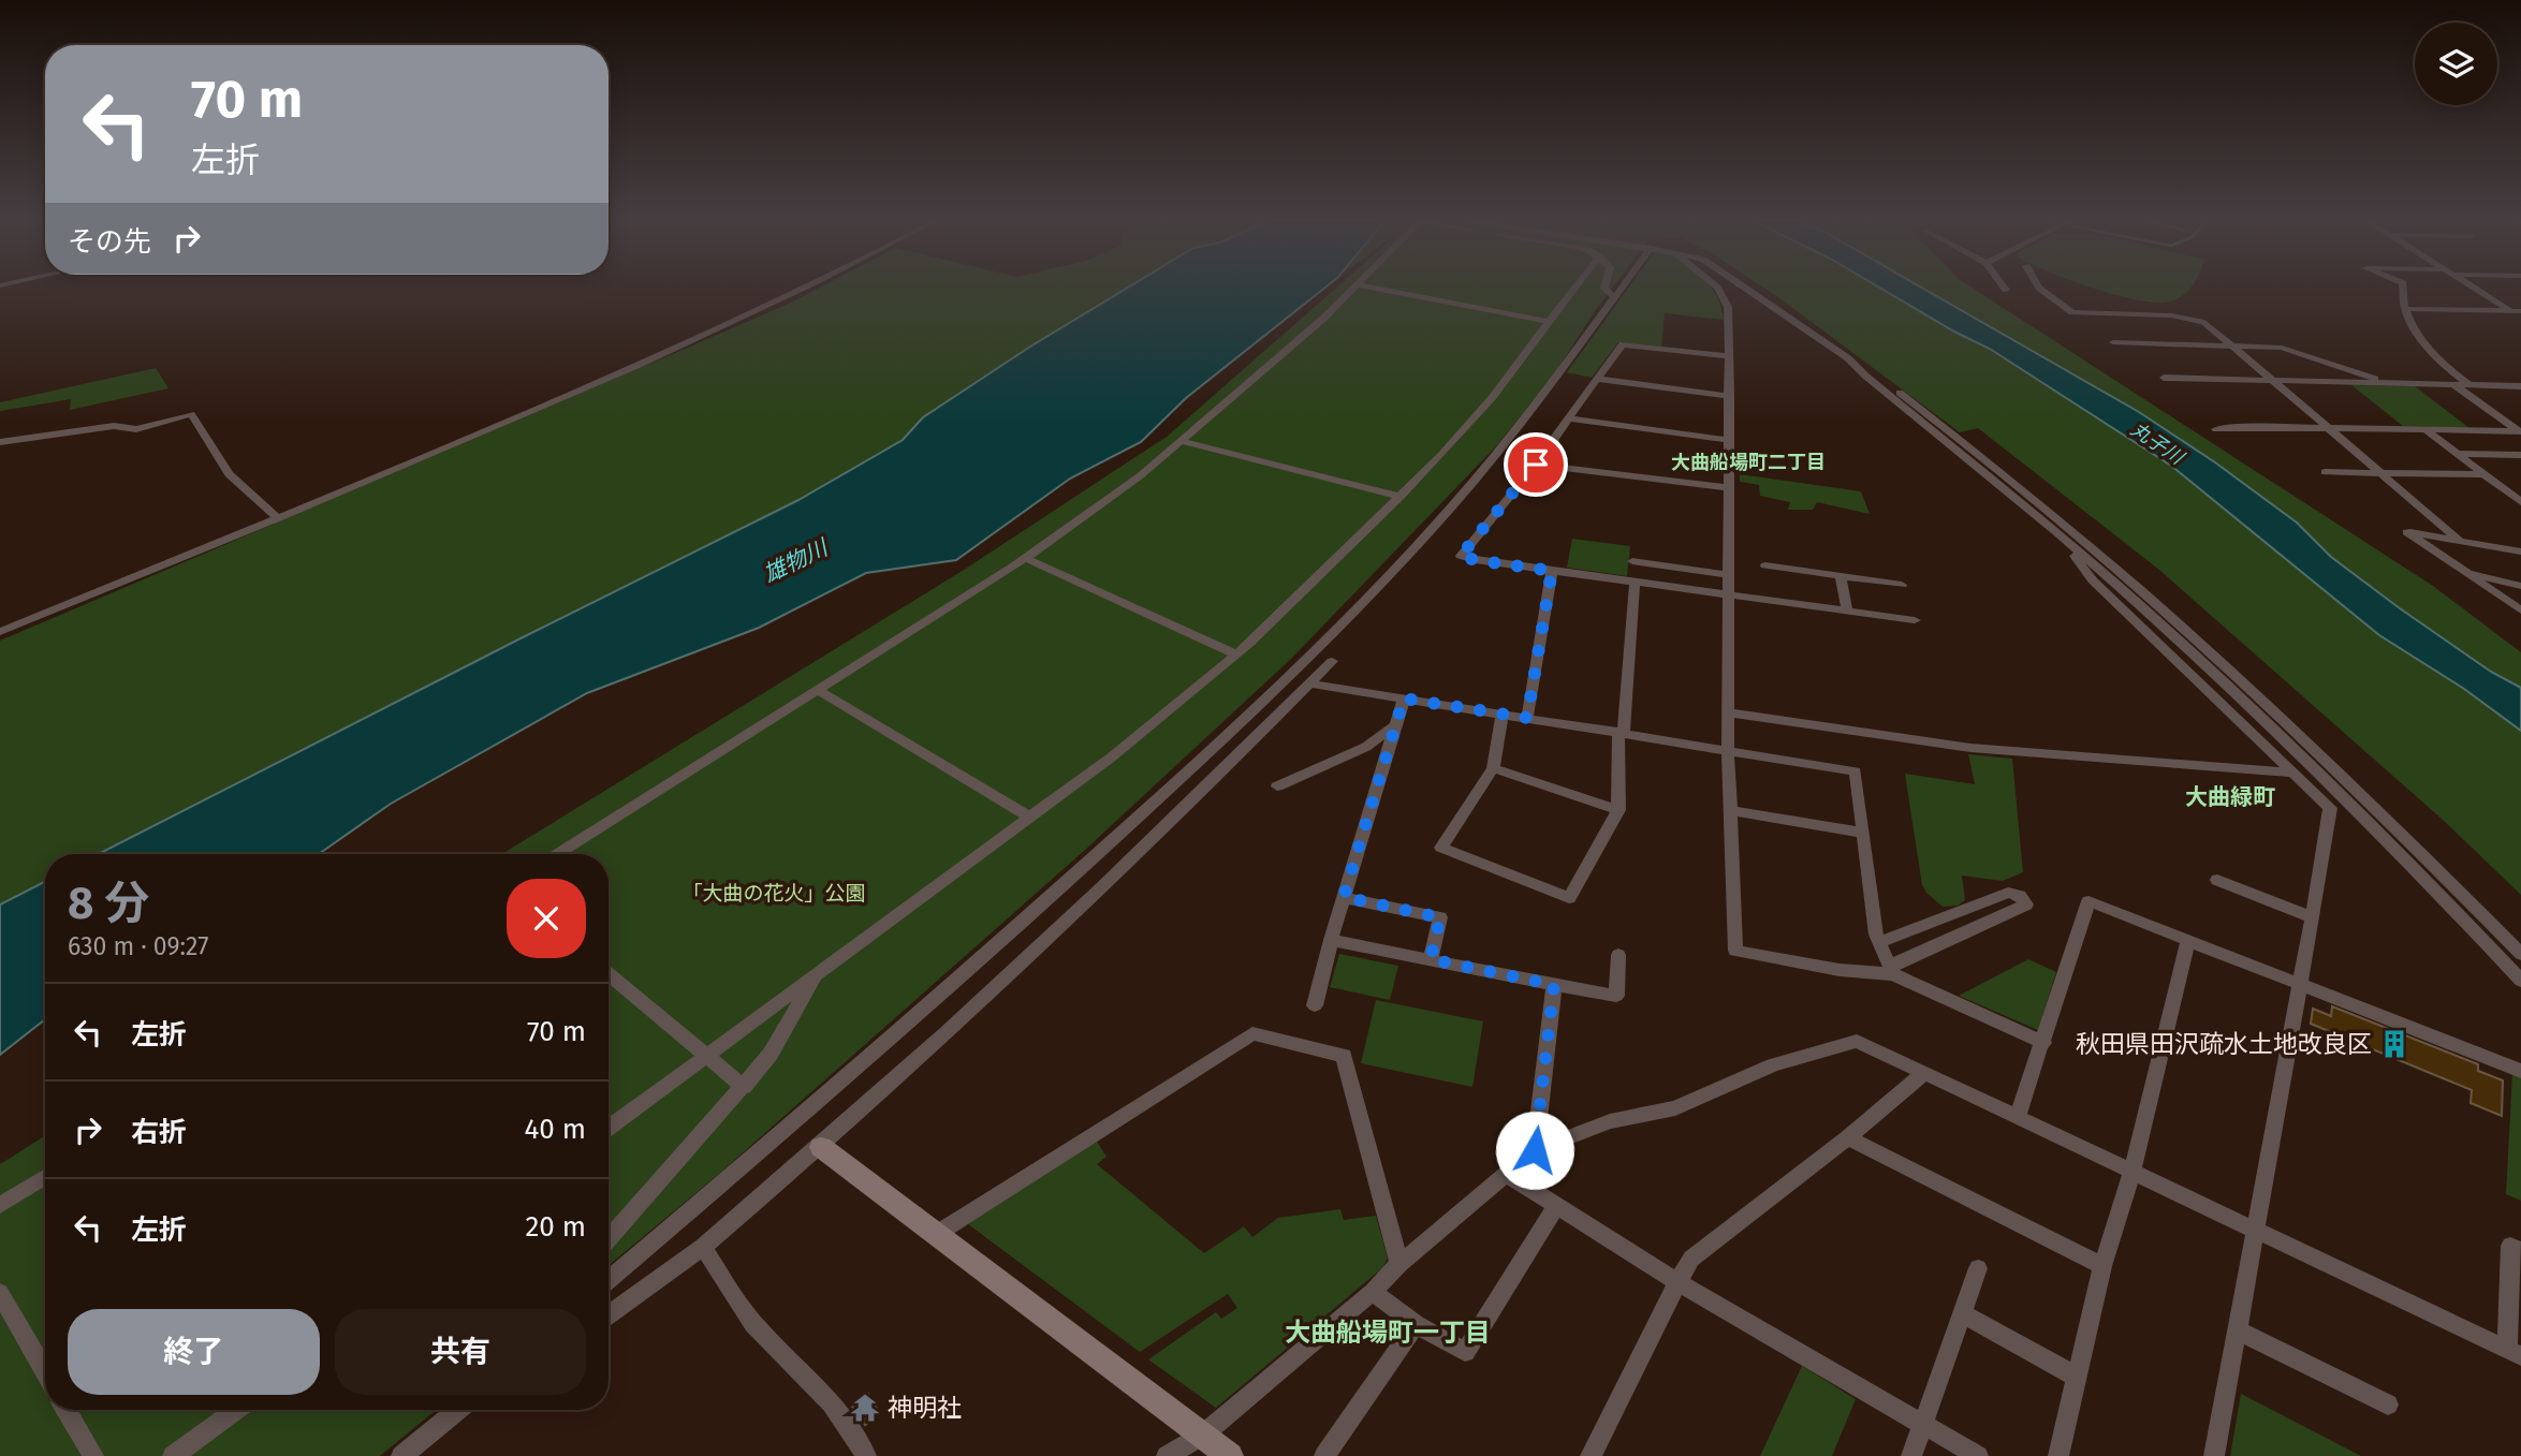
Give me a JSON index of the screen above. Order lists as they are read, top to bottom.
{
  "districts": ["大曲船場町二丁目", "大曲緑町", "大曲船場町一丁目"],
  "water": ["丸子川", "雄物川"],
  "parks": ["「大曲の花火」公園"],
  "places": {
    "building": ["秋田県田沢疏水土地改良区"],
    "temple": ["神明社"]
  },
  "page": {
    "turn": ["70 m", "左折"],
    "then": "その先",
    "heading": ["8 分", "630 m · 09:27"],
    "list": [
      {
        "name": "左折",
        "value": "70 m"
      },
      {
        "name": "右折",
        "value": "40 m"
      },
      {
        "name": "左折",
        "value": "20 m"
      }
    ],
    "buttons": ["終了", "共有"]
  }
}
